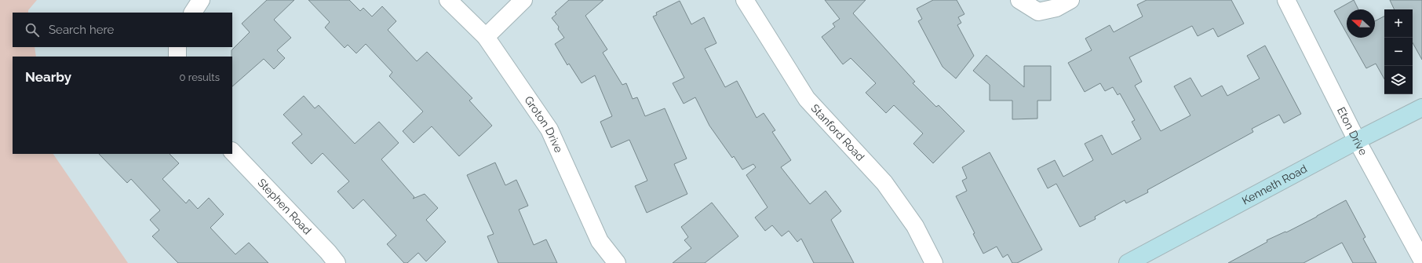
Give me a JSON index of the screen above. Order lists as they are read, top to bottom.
{
  "streets": {
    "street": [
      "Groton Drive",
      "Eton Drive",
      "Stanford Road",
      "Kenneth Road",
      "Stephen Road"
    ]
  },
  "crossings": [
    ["Eton Drive", "Kenneth Road"]
  ],
  "north": "left",
  "page": {
    "map_buttons": ["+", "−"],
    "search": "Search here",
    "heading": ["Nearby", "0 results"]
  }
}
